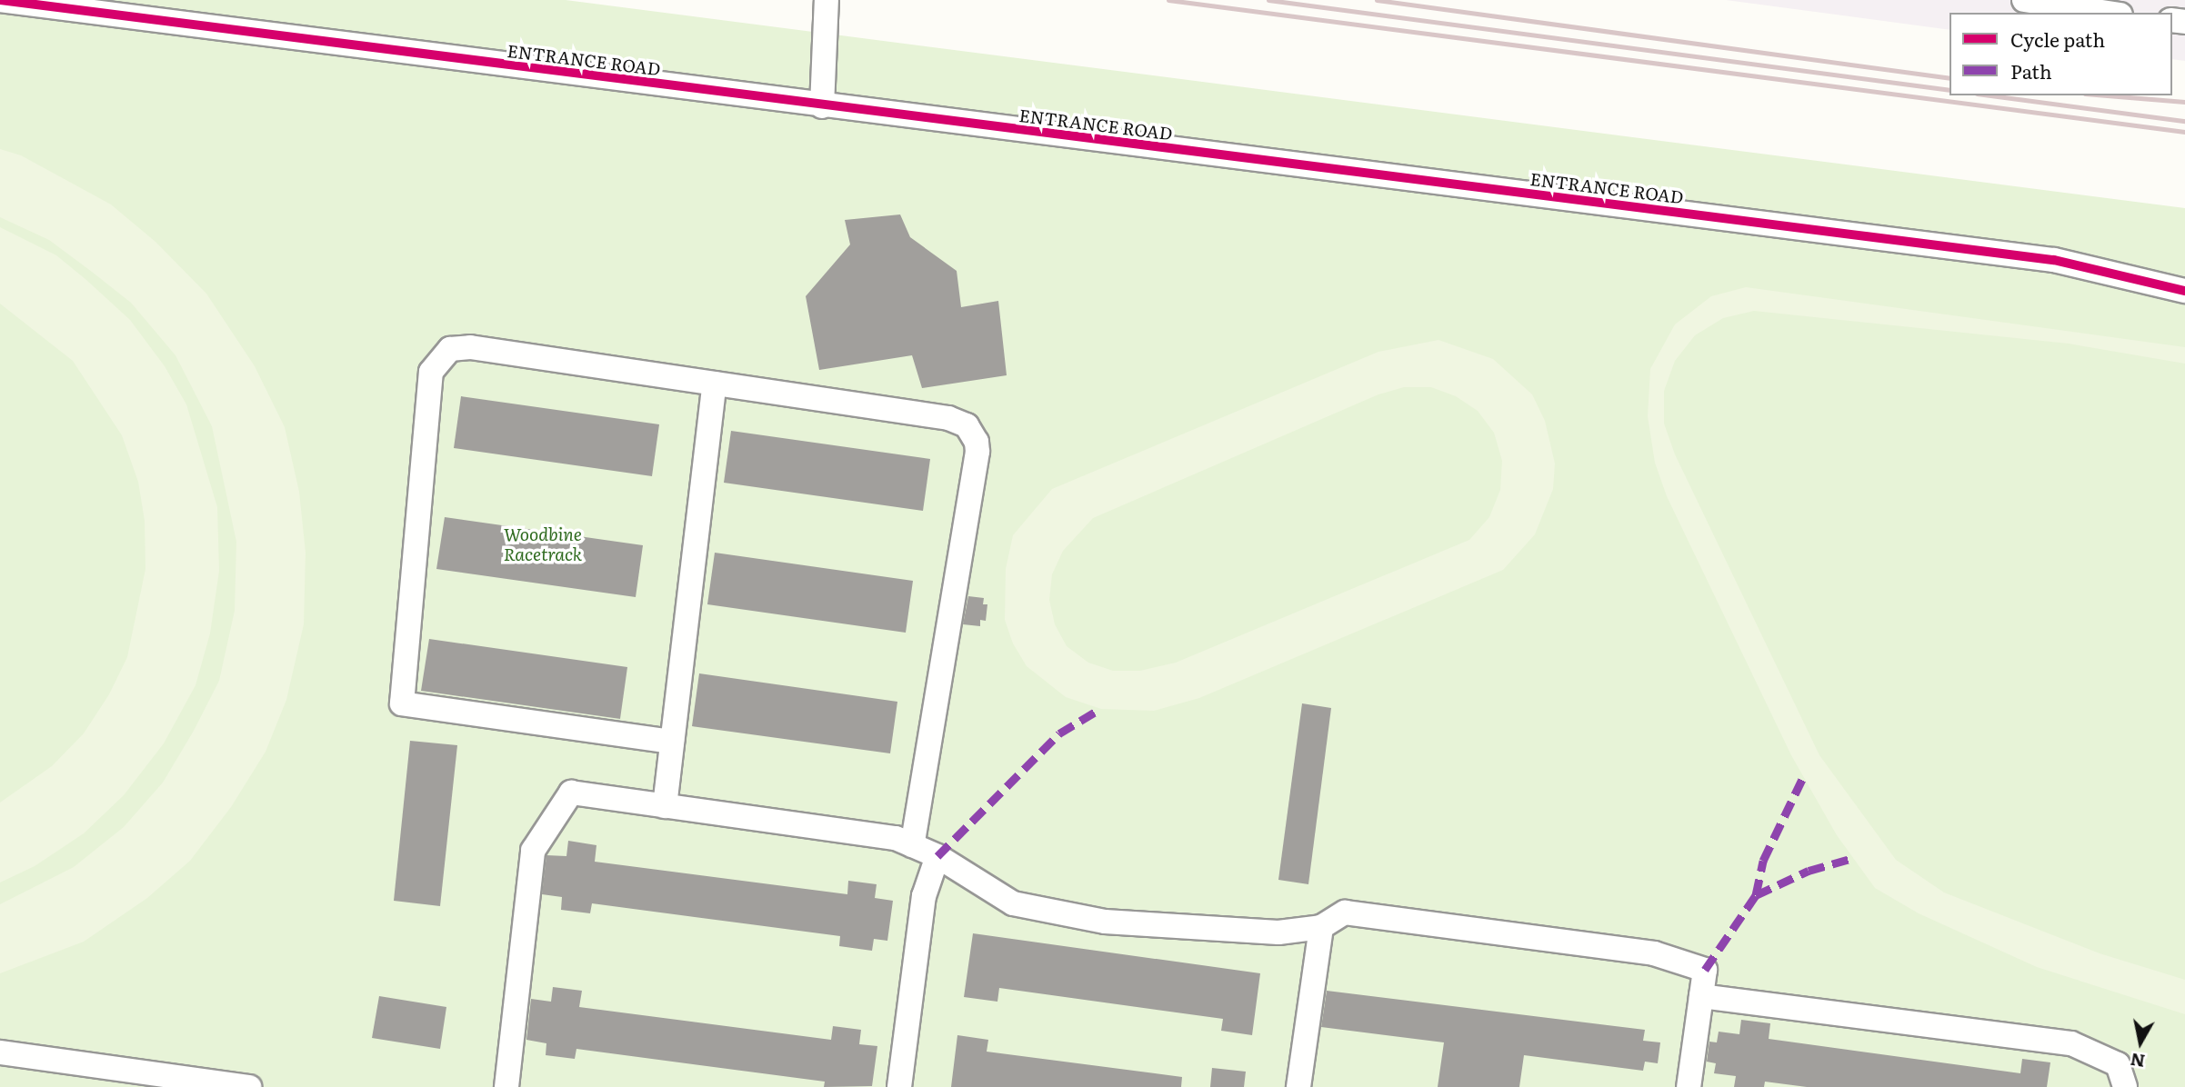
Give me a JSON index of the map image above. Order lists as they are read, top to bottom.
{
  "streets": {
    "street": ["ENTRANCE ROAD"]
  },
  "parks": ["Woodbine Racetrack"],
  "legend": ["Cycle path", "Path"],
  "north": "bottom"
}
